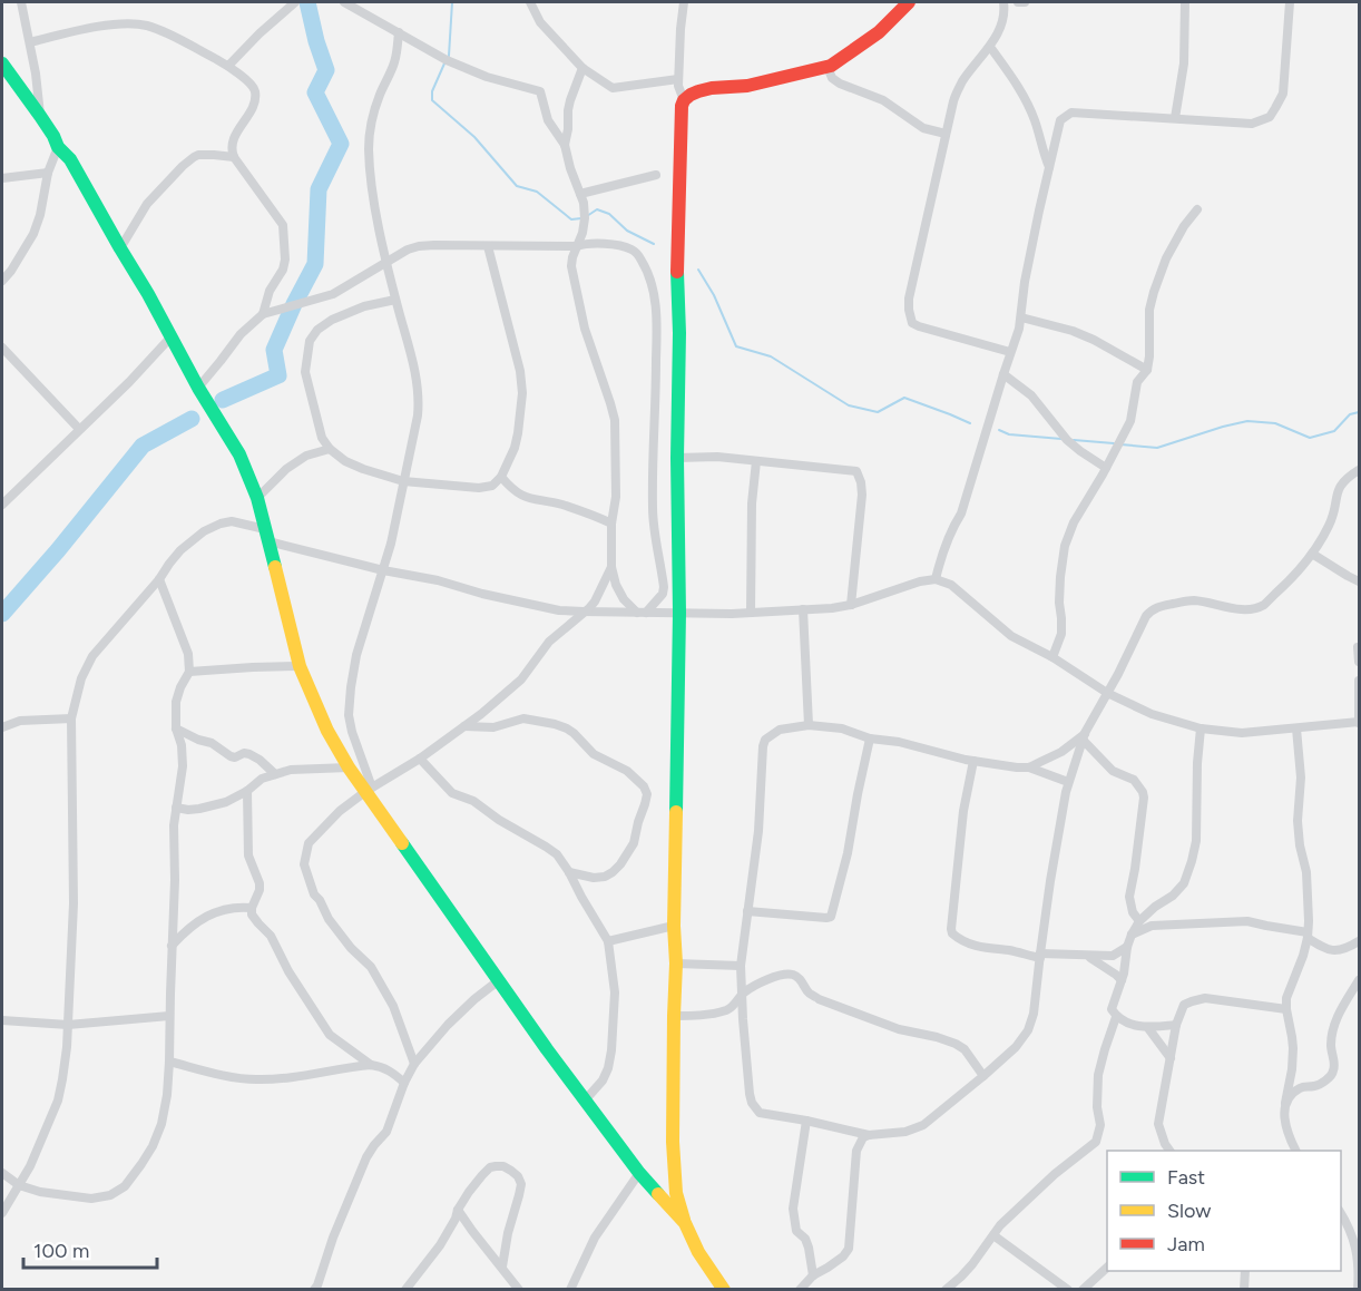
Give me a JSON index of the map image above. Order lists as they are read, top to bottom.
{
  "legend": ["Fast", "Slow", "Jam"],
  "scale_bar": "100 m"
}
